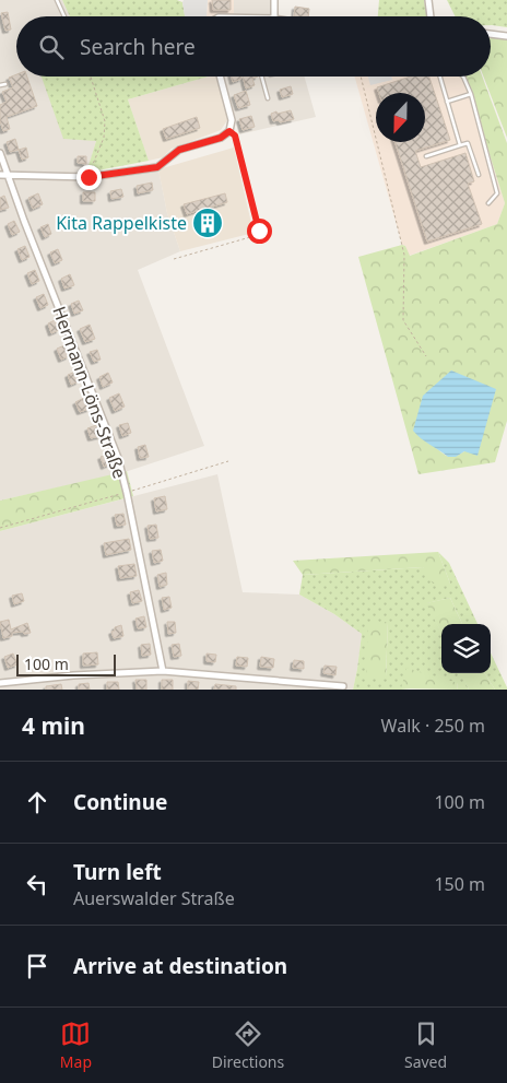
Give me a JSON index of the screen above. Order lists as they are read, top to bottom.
{
  "streets": {
    "street": ["Hermann-Löns-Straße"]
  },
  "places": {
    "building": ["Kita Rappelkiste"]
  },
  "scale_bar": "100 m",
  "north": "bottom",
  "page": {
    "search": "Search here",
    "scale": "100 m",
    "heading": ["4 min", "Walk · 250 m"],
    "list": [
      ["Continue", "100 m"],
      ["Turn left", "Auerswalder Straße", "150 m"],
      "Arrive at destination"
    ],
    "nav": ["Map", "Directions", "Saved"]
  }
}
